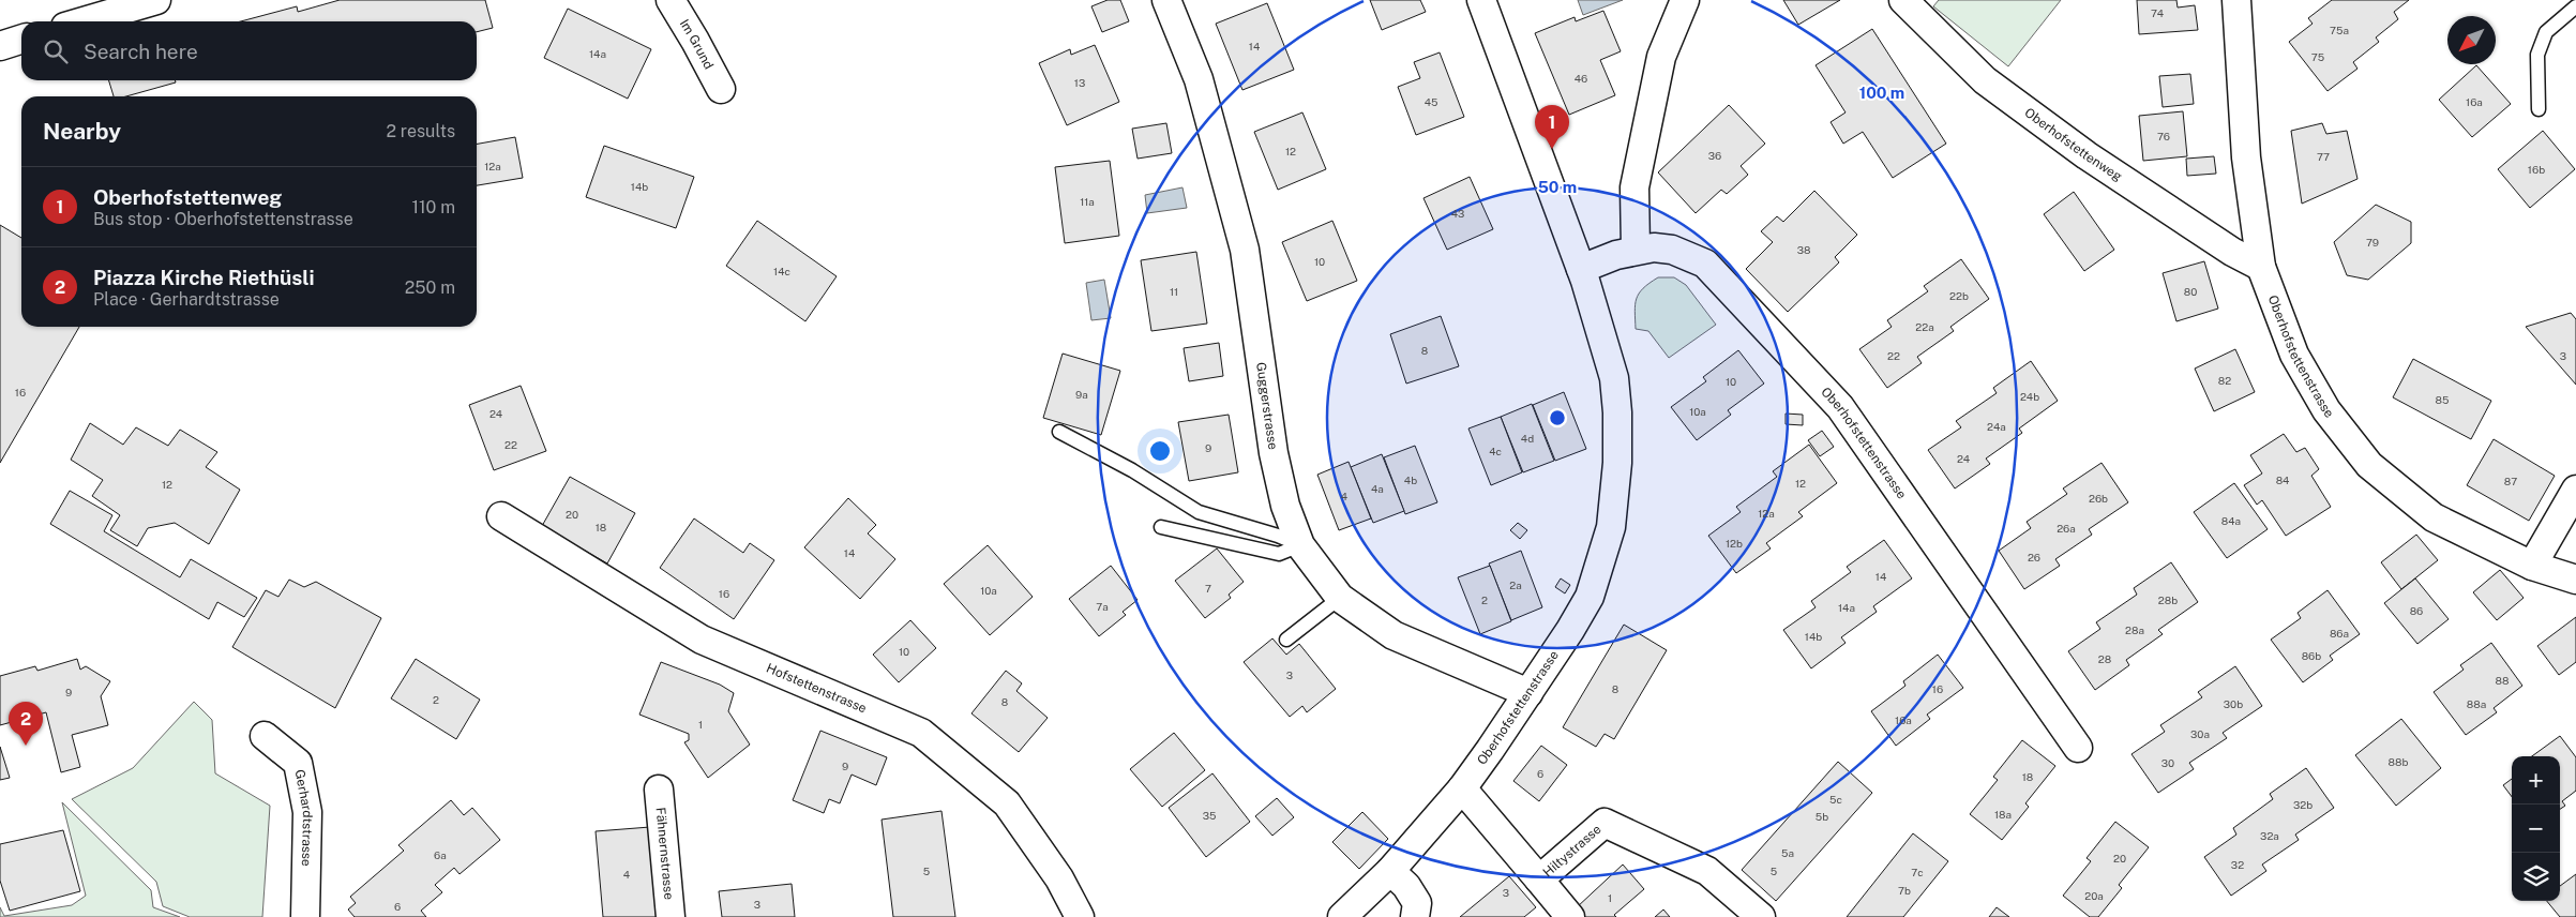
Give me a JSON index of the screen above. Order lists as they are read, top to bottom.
{
  "streets": {
    "street": [
      "Im Grund",
      "Oberhofstettenweg",
      "Oberhofstettenstrasse",
      "Guggerstrasse",
      "Hofstettenstrasse",
      "Gerhardtstrasse",
      "Hiltystrasse",
      "Fähnernstrasse"
    ]
  },
  "crossings": [
    ["Oberhofstettenweg", "Oberhofstettenstrasse"],
    ["Oberhofstettenstrasse", "Guggerstrasse"],
    ["Oberhofstettenstrasse", "Hiltystrasse"]
  ],
  "house_numbers": [
    "74",
    "75a",
    "14",
    "14a",
    "75",
    "46",
    "13",
    "45",
    "16a",
    "76",
    "12",
    "36",
    "77",
    "12a",
    "16b",
    "14b",
    "11a",
    "43",
    "79",
    "38",
    "10",
    "14c",
    "11",
    "80",
    "22b",
    "22a",
    "8",
    "22",
    "3",
    "82",
    "10",
    "16",
    "9a",
    "24b",
    "85",
    "10a",
    "24",
    "24a",
    "4d",
    "22",
    "9",
    "4c",
    "24",
    "4b",
    "84",
    "87",
    "12",
    "12",
    "4a",
    "4",
    "26b",
    "12a",
    "20",
    "84a",
    "18",
    "26a",
    "12b",
    "14",
    "26",
    "14",
    "2a",
    "7",
    "10a",
    "16",
    "2",
    "28b",
    "7a",
    "14a",
    "86",
    "28a",
    "86a",
    "14b",
    "10",
    "86b",
    "28",
    "3",
    "88",
    "8",
    "16",
    "9",
    "2",
    "8",
    "30b",
    "88a",
    "16a",
    "1",
    "30a",
    "88b",
    "30",
    "9",
    "6",
    "18",
    "5c",
    "32b",
    "18a",
    "35",
    "5b",
    "32a",
    "5a",
    "6a",
    "20",
    "32",
    "5",
    "5",
    "7c",
    "4",
    "7b",
    "3",
    "20a",
    "1",
    "3",
    "6"
  ],
  "north": "bottom left",
  "page": {
    "search": "Search here",
    "heading": ["Nearby", "2 results"],
    "pins": ["1", "2"],
    "list": [
      {
        "mark": "1",
        "name": "Oberhofstettenweg",
        "note": "Bus stop · Oberhofstettenstrasse",
        "value": "110 m"
      },
      {
        "mark": "2",
        "name": "Piazza Kirche Riethüsli",
        "note": "Place · Gerhardtstrasse",
        "value": "250 m"
      }
    ],
    "map_buttons": ["+", "−"]
  },
  "rings": ["100 m", "50 m"]
}
